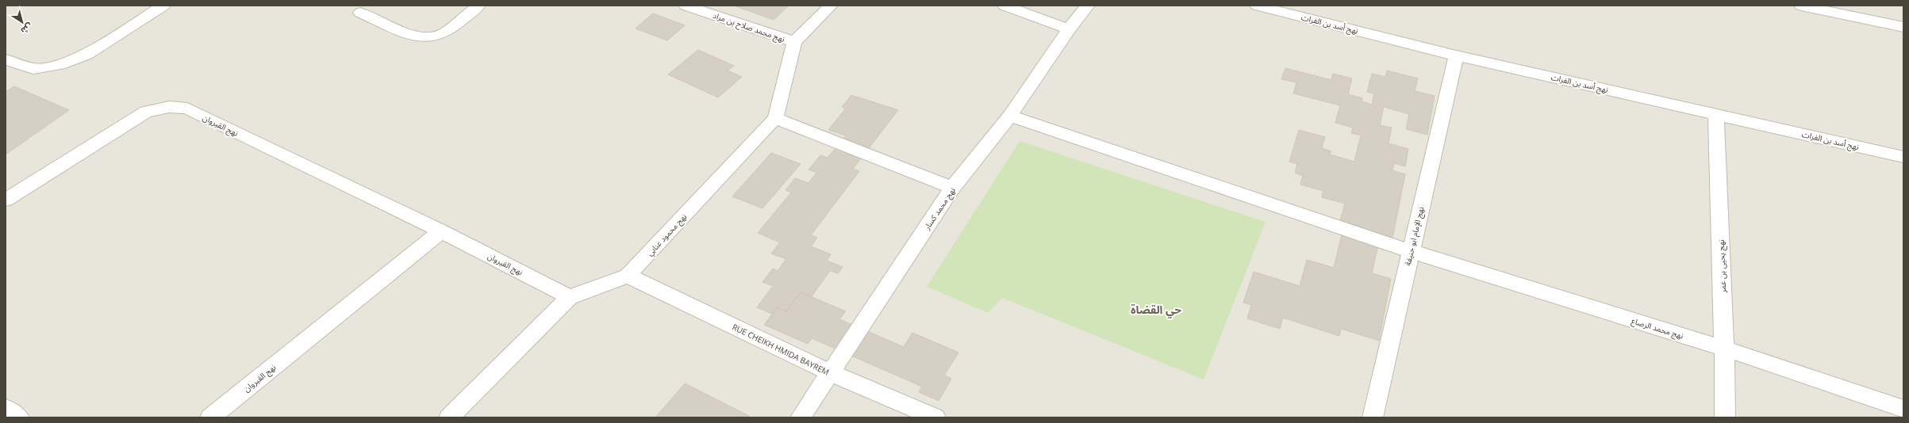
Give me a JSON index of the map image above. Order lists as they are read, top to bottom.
{
  "streets": {
    "street": [
      "نهج أسد بن الفرات",
      "نهج محمد صلاح بن مراد",
      "نهج القيروان",
      "نهج محمد كسار",
      "نهج محمود عنابي",
      "نهج الإمام ابو حنيفة",
      "نهج يحيى بن عمر",
      "نهج محمد الرصاع",
      "RUE CHEIKH HMIDA BAYREM"
    ]
  },
  "crossings": [
    ["نهج أسد بن الفرات", "نهج الإمام ابو حنيفة"],
    ["نهج أسد بن الفرات", "نهج يحيى بن عمر"],
    ["نهج محمد صلاح بن مراد", "نهج محمود عنابي"],
    ["نهج القيروان", "نهج محمود عنابي"],
    ["نهج محمد كسار", "نهج محمد الرصاع"],
    ["نهج محمد كسار", "RUE CHEIKH HMIDA BAYREM"],
    ["نهج محمود عنابي", "RUE CHEIKH HMIDA BAYREM"],
    ["نهج الإمام ابو حنيفة", "نهج محمد الرصاع"],
    ["نهج يحيى بن عمر", "نهج محمد الرصاع"]
  ],
  "districts": ["حي القضاة"],
  "north": "bottom right"
}
